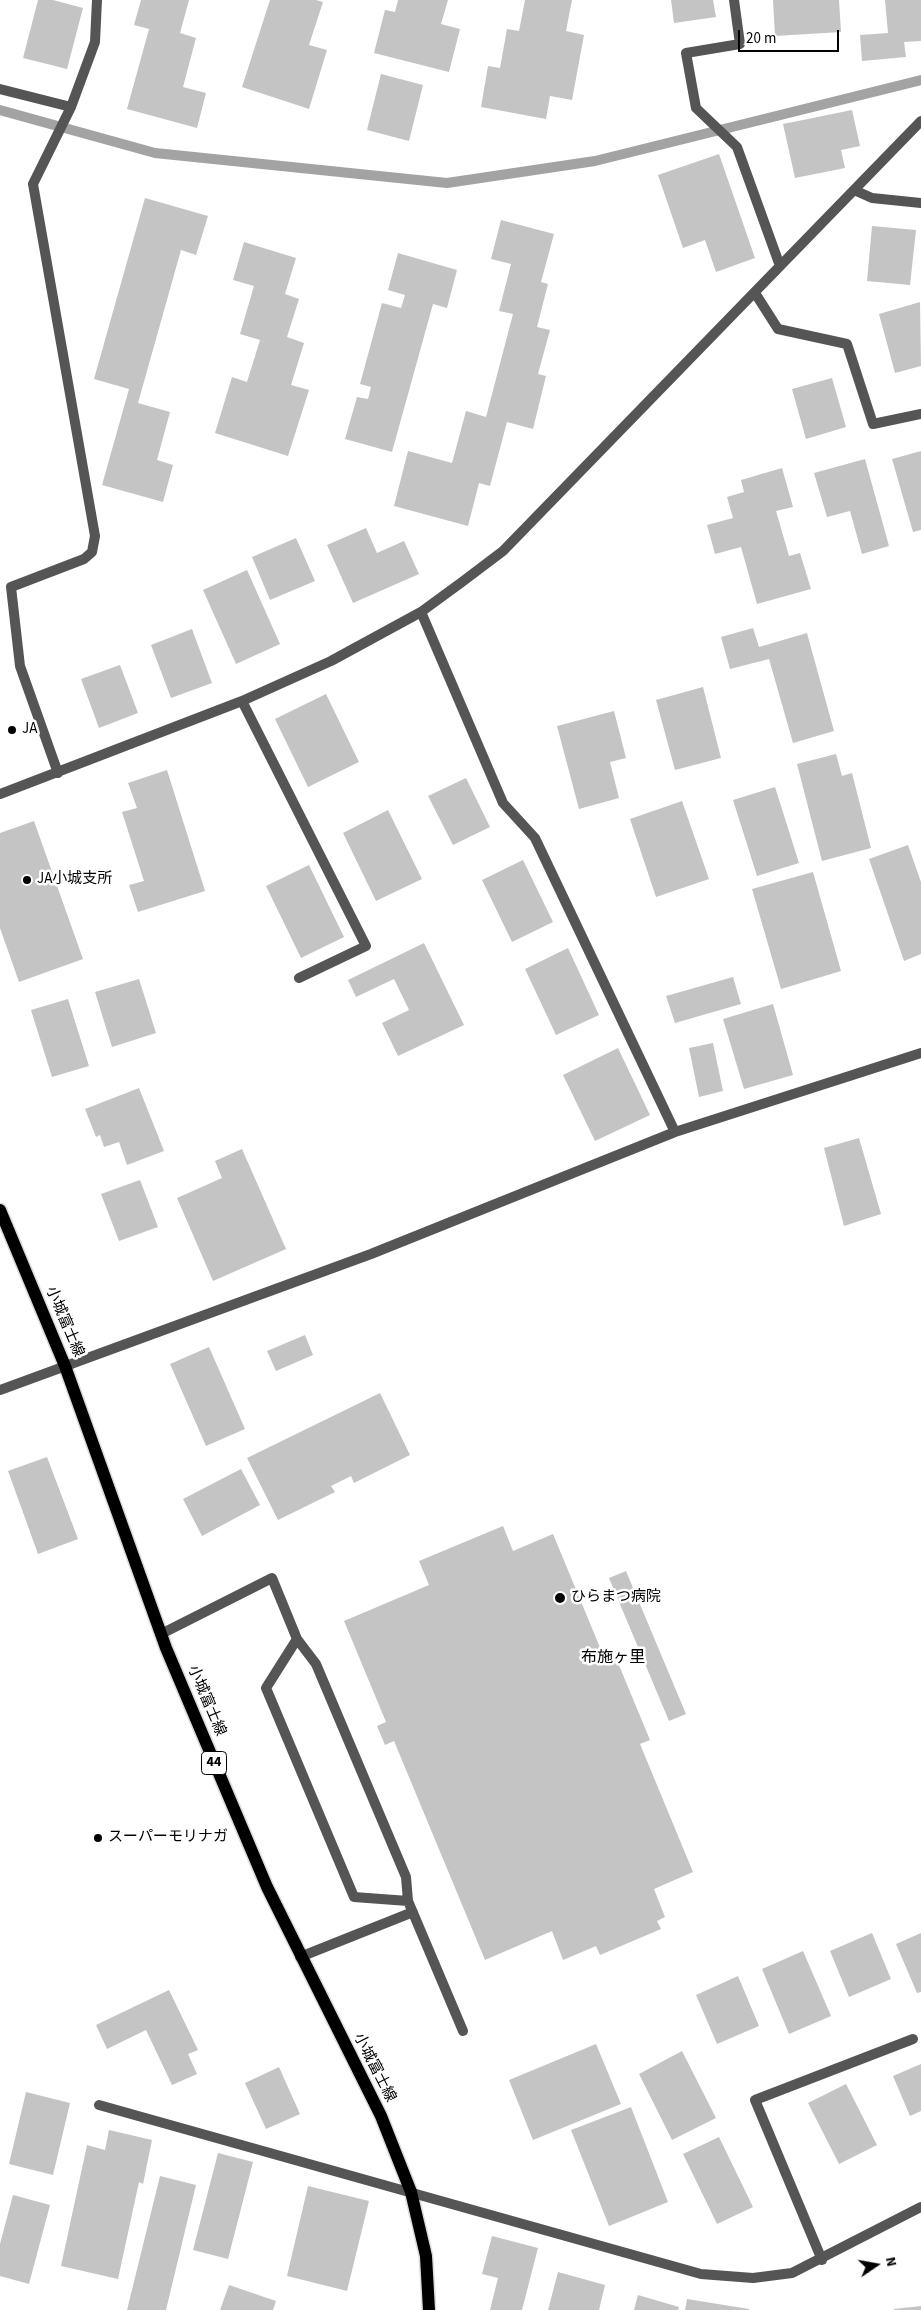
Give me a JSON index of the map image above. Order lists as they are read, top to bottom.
{
  "streets": {
    "main road": ["小城富士線", "44"]
  },
  "districts": ["布施ヶ里"],
  "places": [
    "JA",
    "JA小城支所",
    "ひらまつ病院",
    "スーパーモリナガ"
  ],
  "scale_bar": "20 m",
  "north": "right"
}
